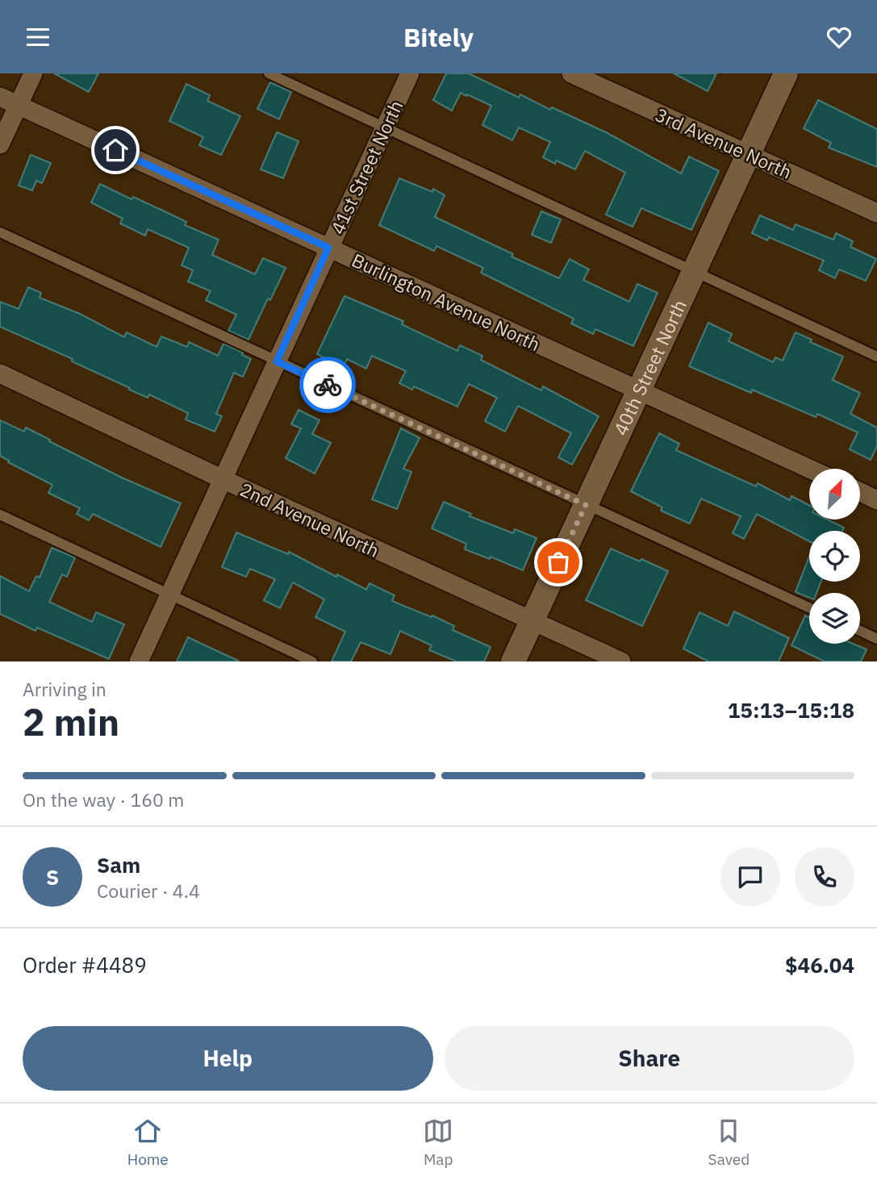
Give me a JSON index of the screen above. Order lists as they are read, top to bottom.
{
  "streets": {
    "street": [
      "3rd Avenue North",
      "41st Street North",
      "Burlington Avenue North",
      "40th Street North",
      "2nd Avenue North"
    ]
  },
  "crossings": [
    ["3rd Avenue North", "40th Street North"],
    ["41st Street North", "Burlington Avenue North"],
    ["41st Street North", "2nd Avenue North"],
    ["Burlington Avenue North", "40th Street North"],
    ["40th Street North", "2nd Avenue North"]
  ],
  "north": "top right",
  "page": {
    "header": "Bitely",
    "heading": ["2 min", "Arriving in", "15:13–15:18"],
    "panel": [
      "Sam",
      "Courier · 4.4",
      "Order #4489",
      "$46.04"
    ],
    "bar": "On the way · 160 m",
    "round": "S",
    "buttons": ["Help", "Share"],
    "tabs": ["Home", "Map", "Saved"]
  }
}
